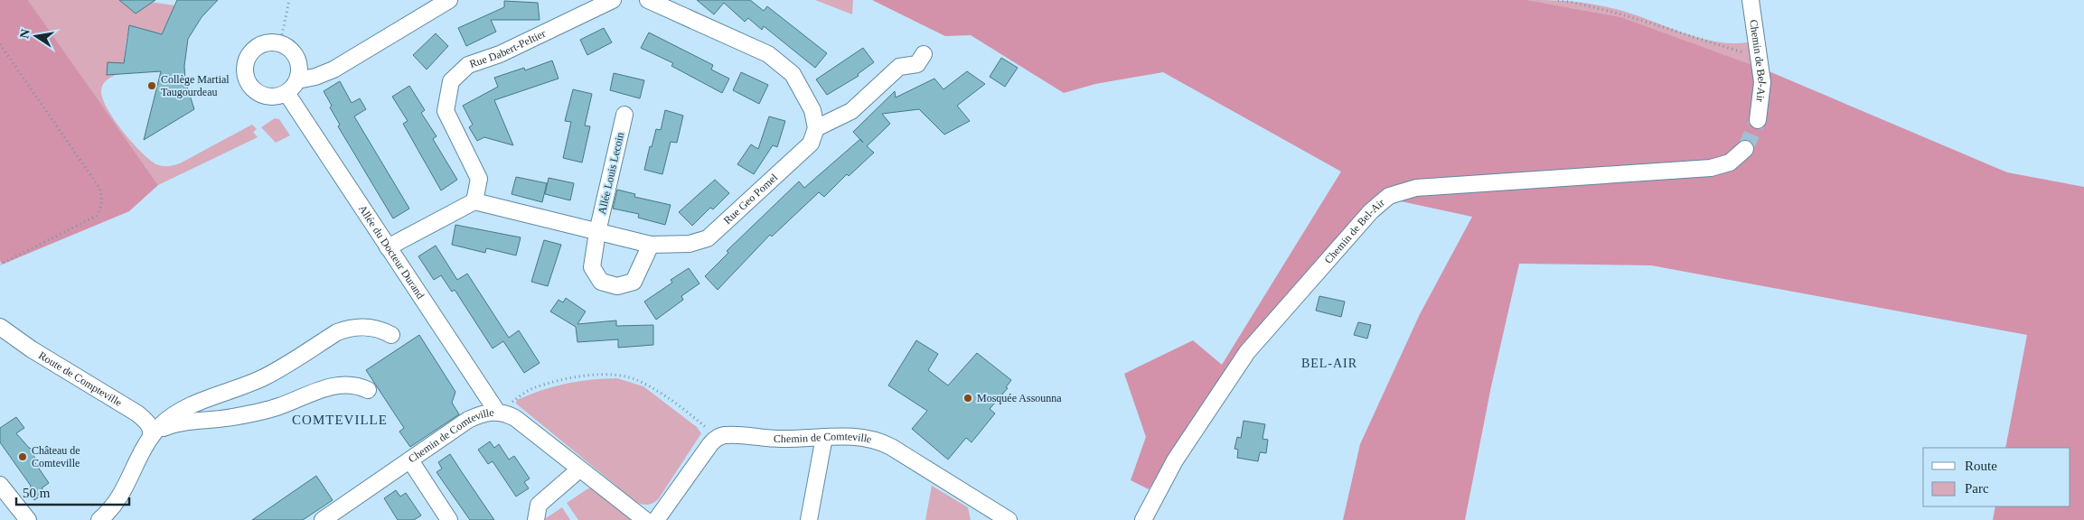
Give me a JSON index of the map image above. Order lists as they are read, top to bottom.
{
  "streets": {
    "street": [
      "Rue Dabert-Peltier",
      "Chemin de Bel-Air",
      "Allée Louis Lecoin",
      "Rue Geo Pomel",
      "Allée du Docteur Durand",
      "Route de Compteville",
      "Chemin de Comteville"
    ]
  },
  "crossings": [
    ["Rue Dabert-Peltier", "Rue Geo Pomel"],
    ["Allée Louis Lecoin", "Rue Geo Pomel"],
    ["Allée du Docteur Durand", "Chemin de Comteville"]
  ],
  "districts": ["BEL-AIR", "COMTEVILLE"],
  "places": ["Collège Martial Taugourdeau", "Mosquée Assounna", "Château de Comteville"],
  "legend": ["Route", "Parc"],
  "scale_bar": "50 m",
  "north": "left"
}
